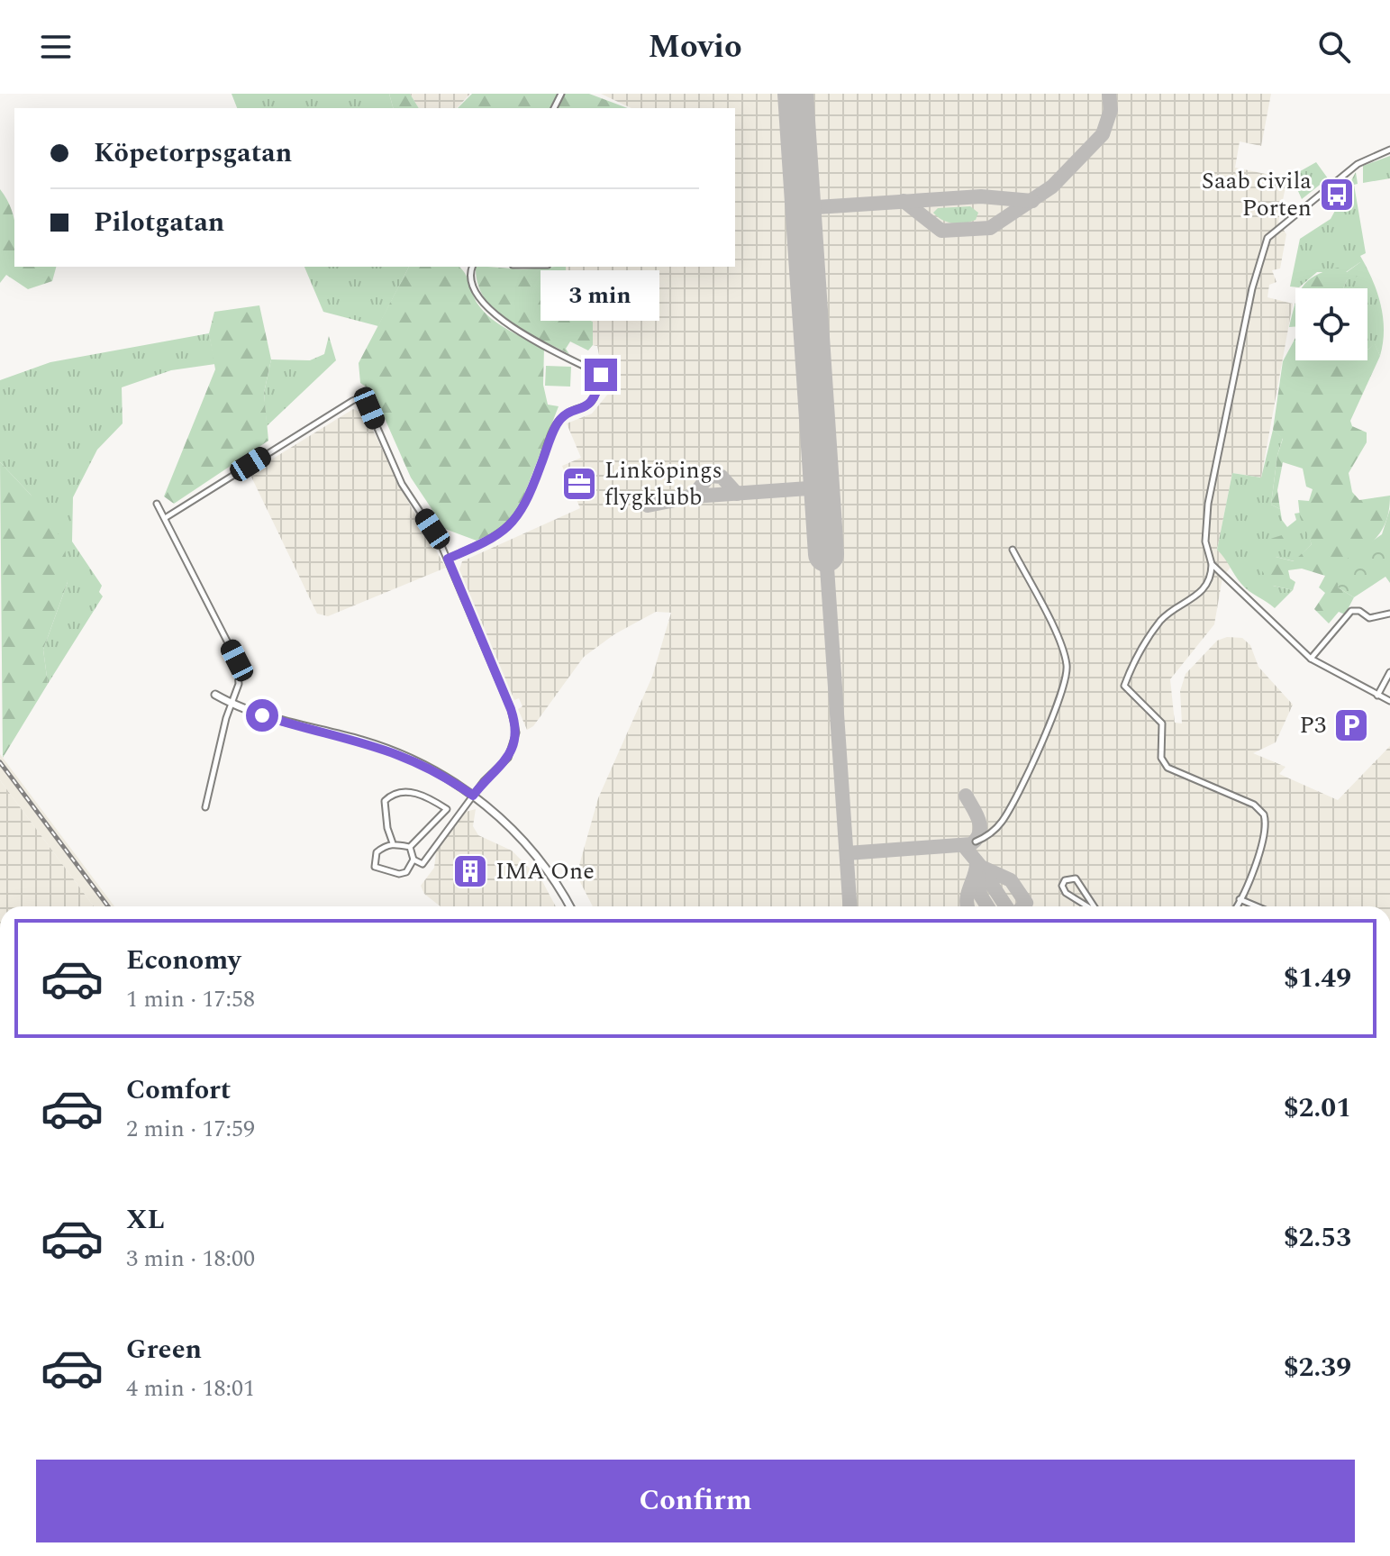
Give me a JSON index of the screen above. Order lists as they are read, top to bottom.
{
  "places": {
    "bus stop": ["Saab civila Porten"],
    "office": ["Linköpings flygklubb"],
    "parking": ["P3"],
    "building": ["IMA One"]
  },
  "page": {
    "header": "Movio",
    "banner": ["Köpetorpsgatan", "Pilotgatan"],
    "bubble": "3 min",
    "list": [
      {
        "name": "Economy",
        "note": "1 min · 17:58",
        "value": "$1.49"
      },
      {
        "name": "Comfort",
        "note": "2 min · 17:59",
        "value": "$2.01"
      },
      {
        "name": "XL",
        "note": "3 min · 18:00",
        "value": "$2.53"
      },
      {
        "name": "Green",
        "note": "4 min · 18:01",
        "value": "$2.39"
      }
    ],
    "buttons": "Confirm"
  }
}
